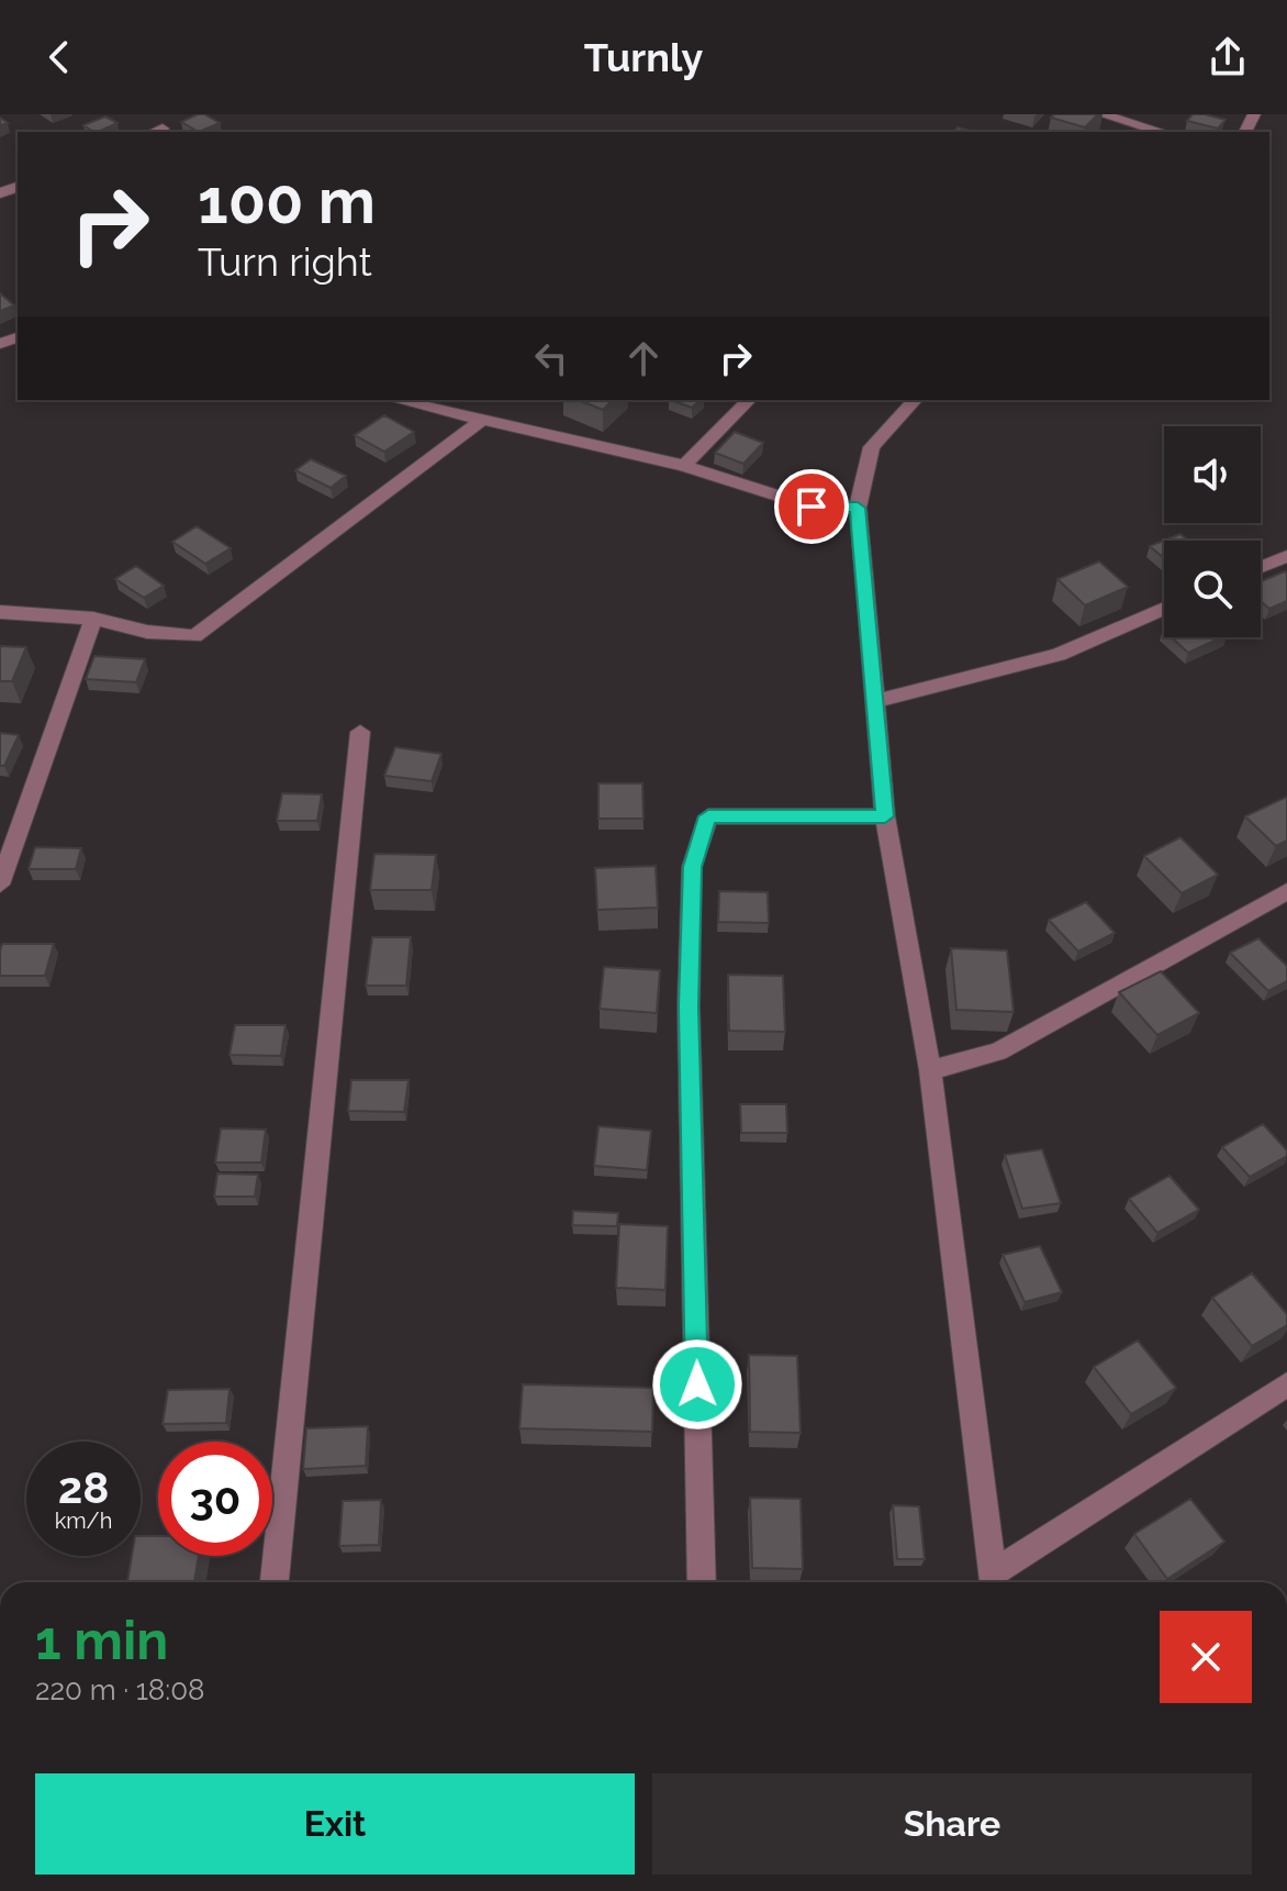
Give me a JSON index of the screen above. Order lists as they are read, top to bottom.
{
  "page": {
    "header": "Turnly",
    "turn": ["100 m", "Turn right"],
    "speed": "28 km/h",
    "limit": "30",
    "heading": ["1 min", "220 m · 18:08"],
    "buttons": ["Exit", "Share"]
  }
}
